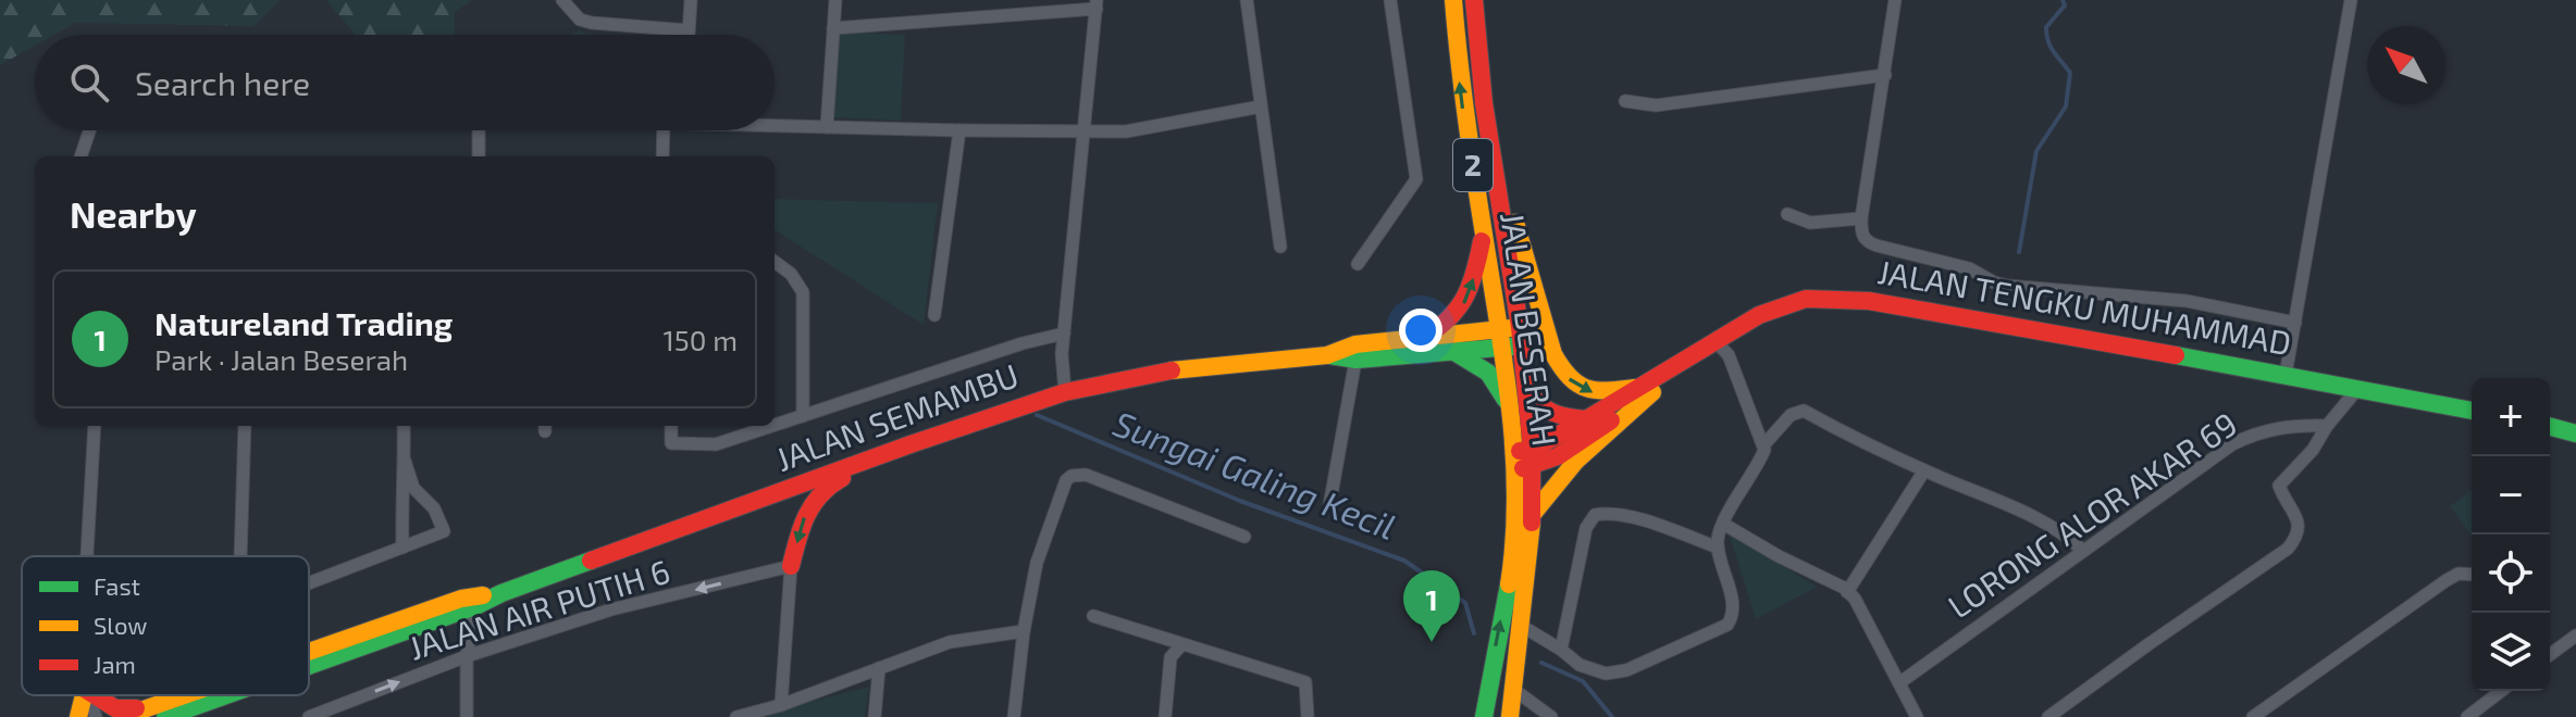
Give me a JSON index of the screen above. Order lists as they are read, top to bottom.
{
  "streets": {
    "main road": [
      "2",
      "JALAN TENGKU MUHAMMAD",
      "JALAN BESERAH",
      "JALAN SEMAMBU"
    ],
    "street": ["LORONG ALOR AKAR 69", "JALAN AIR PUTIH 6"]
  },
  "crossings": [
    ["JALAN TENGKU MUHAMMAD", "JALAN BESERAH"],
    ["JALAN BESERAH", "JALAN SEMAMBU"]
  ],
  "water": ["Sungai Galing Kecil"],
  "legend": ["Fast", "Slow", "Jam"],
  "north": "top left",
  "page": {
    "search": "Search here",
    "heading": "Nearby",
    "list": [
      {
        "mark": "1",
        "name": "Natureland Trading",
        "note": "Park · Jalan Beserah",
        "value": "150 m"
      }
    ],
    "map_buttons": ["+", "−"],
    "pins": "1"
  }
}
